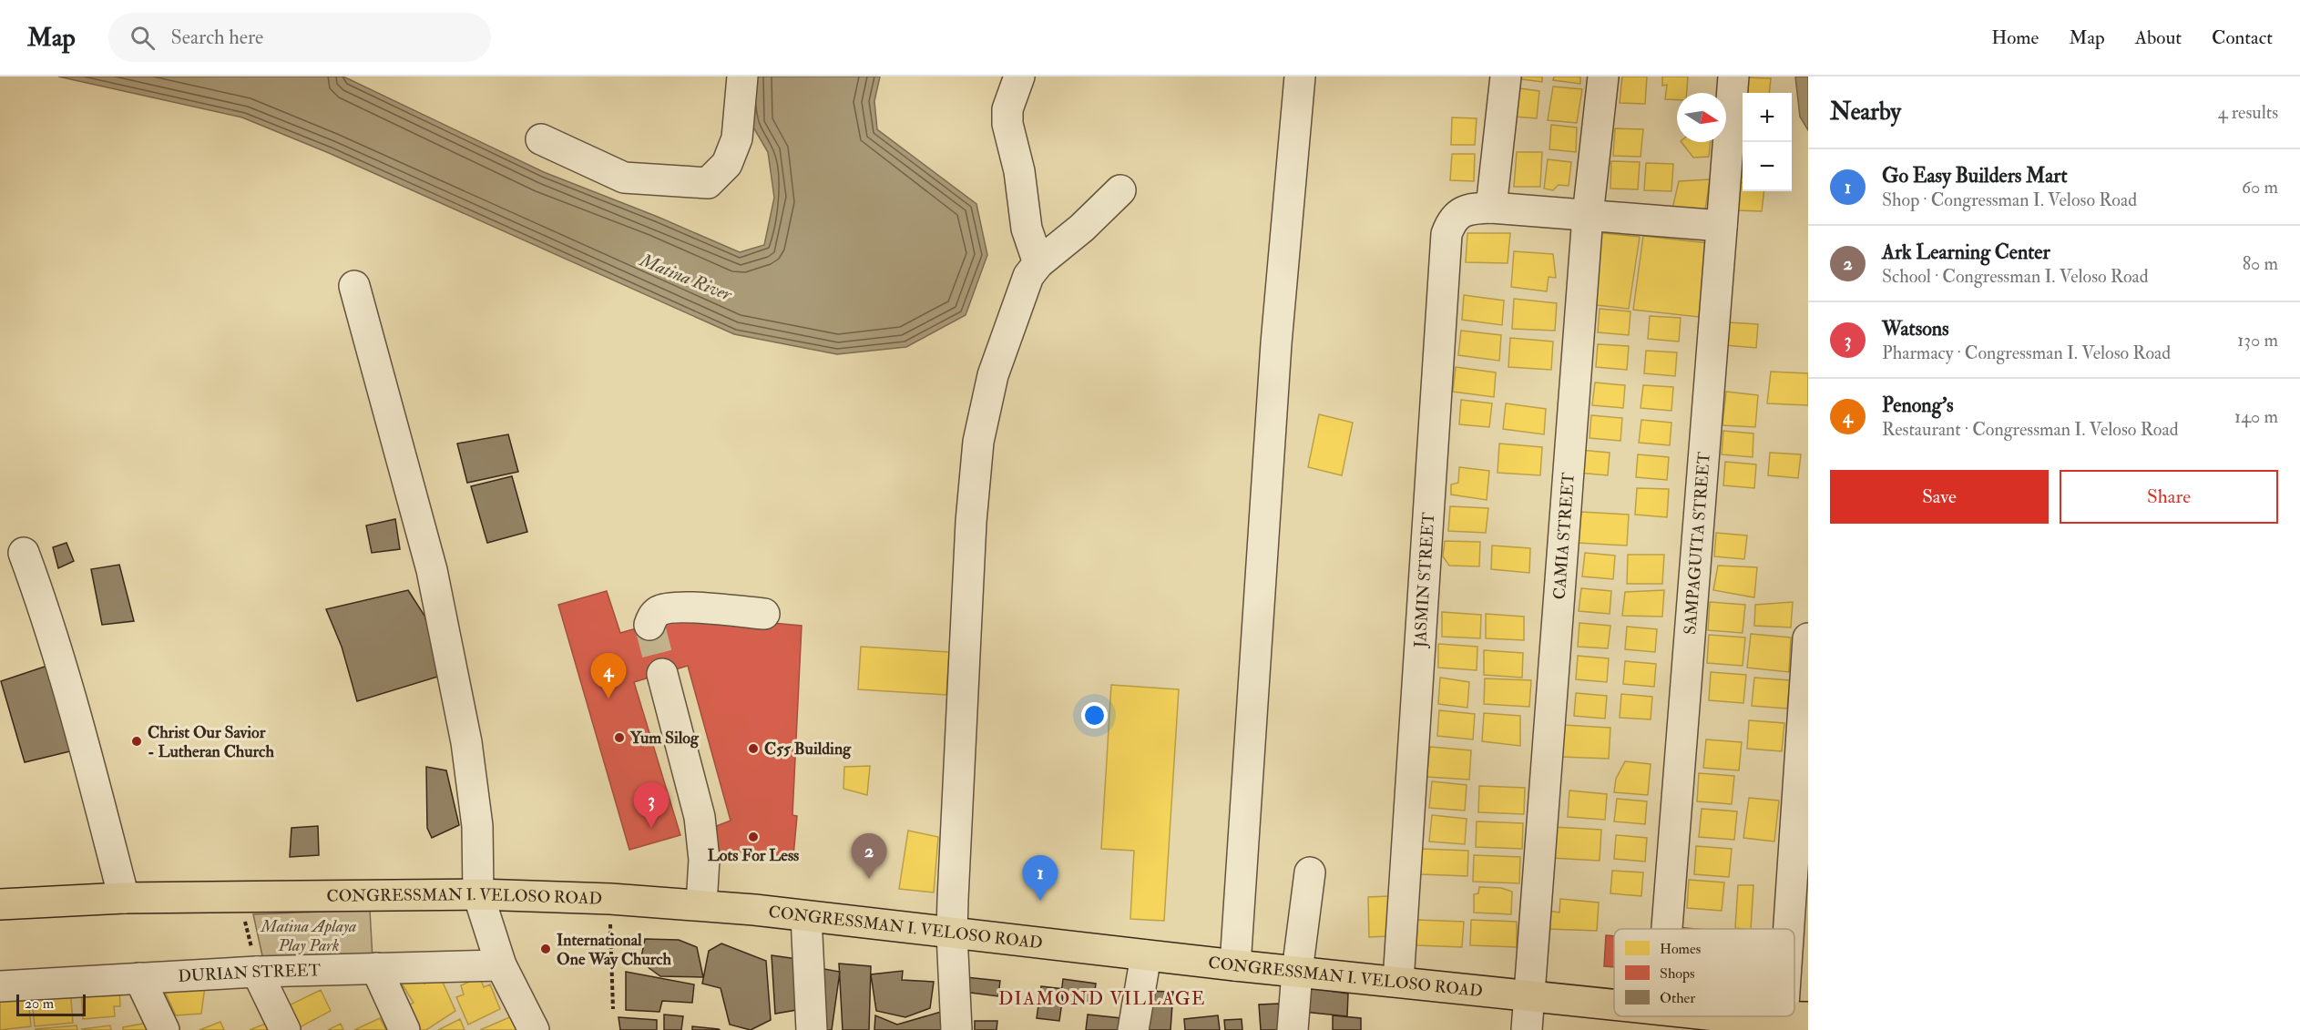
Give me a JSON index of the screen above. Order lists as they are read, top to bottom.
{
  "streets": {
    "main road": ["CONGRESSMAN I. VELOSO ROAD"],
    "street": [
      "CAMIA STREET",
      "SAMPAGUITA STREET",
      "JASMIN STREET",
      "DURIAN STREET"
    ]
  },
  "crossings": [
    ["CAMIA STREET", "JASMIN STREET"],
    ["CAMIA STREET", "CONGRESSMAN I. VELOSO ROAD"],
    ["SAMPAGUITA STREET", "JASMIN STREET"],
    ["JASMIN STREET", "CONGRESSMAN I. VELOSO ROAD"]
  ],
  "districts": ["DIAMOND VILLAGE"],
  "water": ["Matina River"],
  "parks": ["Matina Aplaya Play Park"],
  "places": [
    "Yum Silog",
    "Christ Our Savior - Lutheran Church",
    "C55 Building",
    "Lots For Less",
    "International One Way Church"
  ],
  "legend": ["Homes", "Shops", "Other"],
  "scale_bar": "20 m",
  "north": "right",
  "page": {
    "header": "Map",
    "search": "Search here",
    "nav": [
      "Home",
      "Map",
      "About",
      "Contact"
    ],
    "heading": ["Nearby", "4 results"],
    "map_buttons": ["+", "−"],
    "list": [
      {
        "mark": "1",
        "name": "Go Easy Builders Mart",
        "note": "Shop · Congressman I. Veloso Road",
        "value": "60 m"
      },
      {
        "mark": "2",
        "name": "Ark Learning Center",
        "note": "School · Congressman I. Veloso Road",
        "value": "80 m"
      },
      {
        "mark": "3",
        "name": "Watsons",
        "note": "Pharmacy · Congressman I. Veloso Road",
        "value": "130 m"
      },
      {
        "mark": "4",
        "name": "Penong's",
        "note": "Restaurant · Congressman I. Veloso Road",
        "value": "140 m"
      }
    ],
    "buttons": ["Save", "Share"],
    "pins": [
      "4",
      "3",
      "2",
      "1"
    ],
    "scale": "20 m"
  }
}
